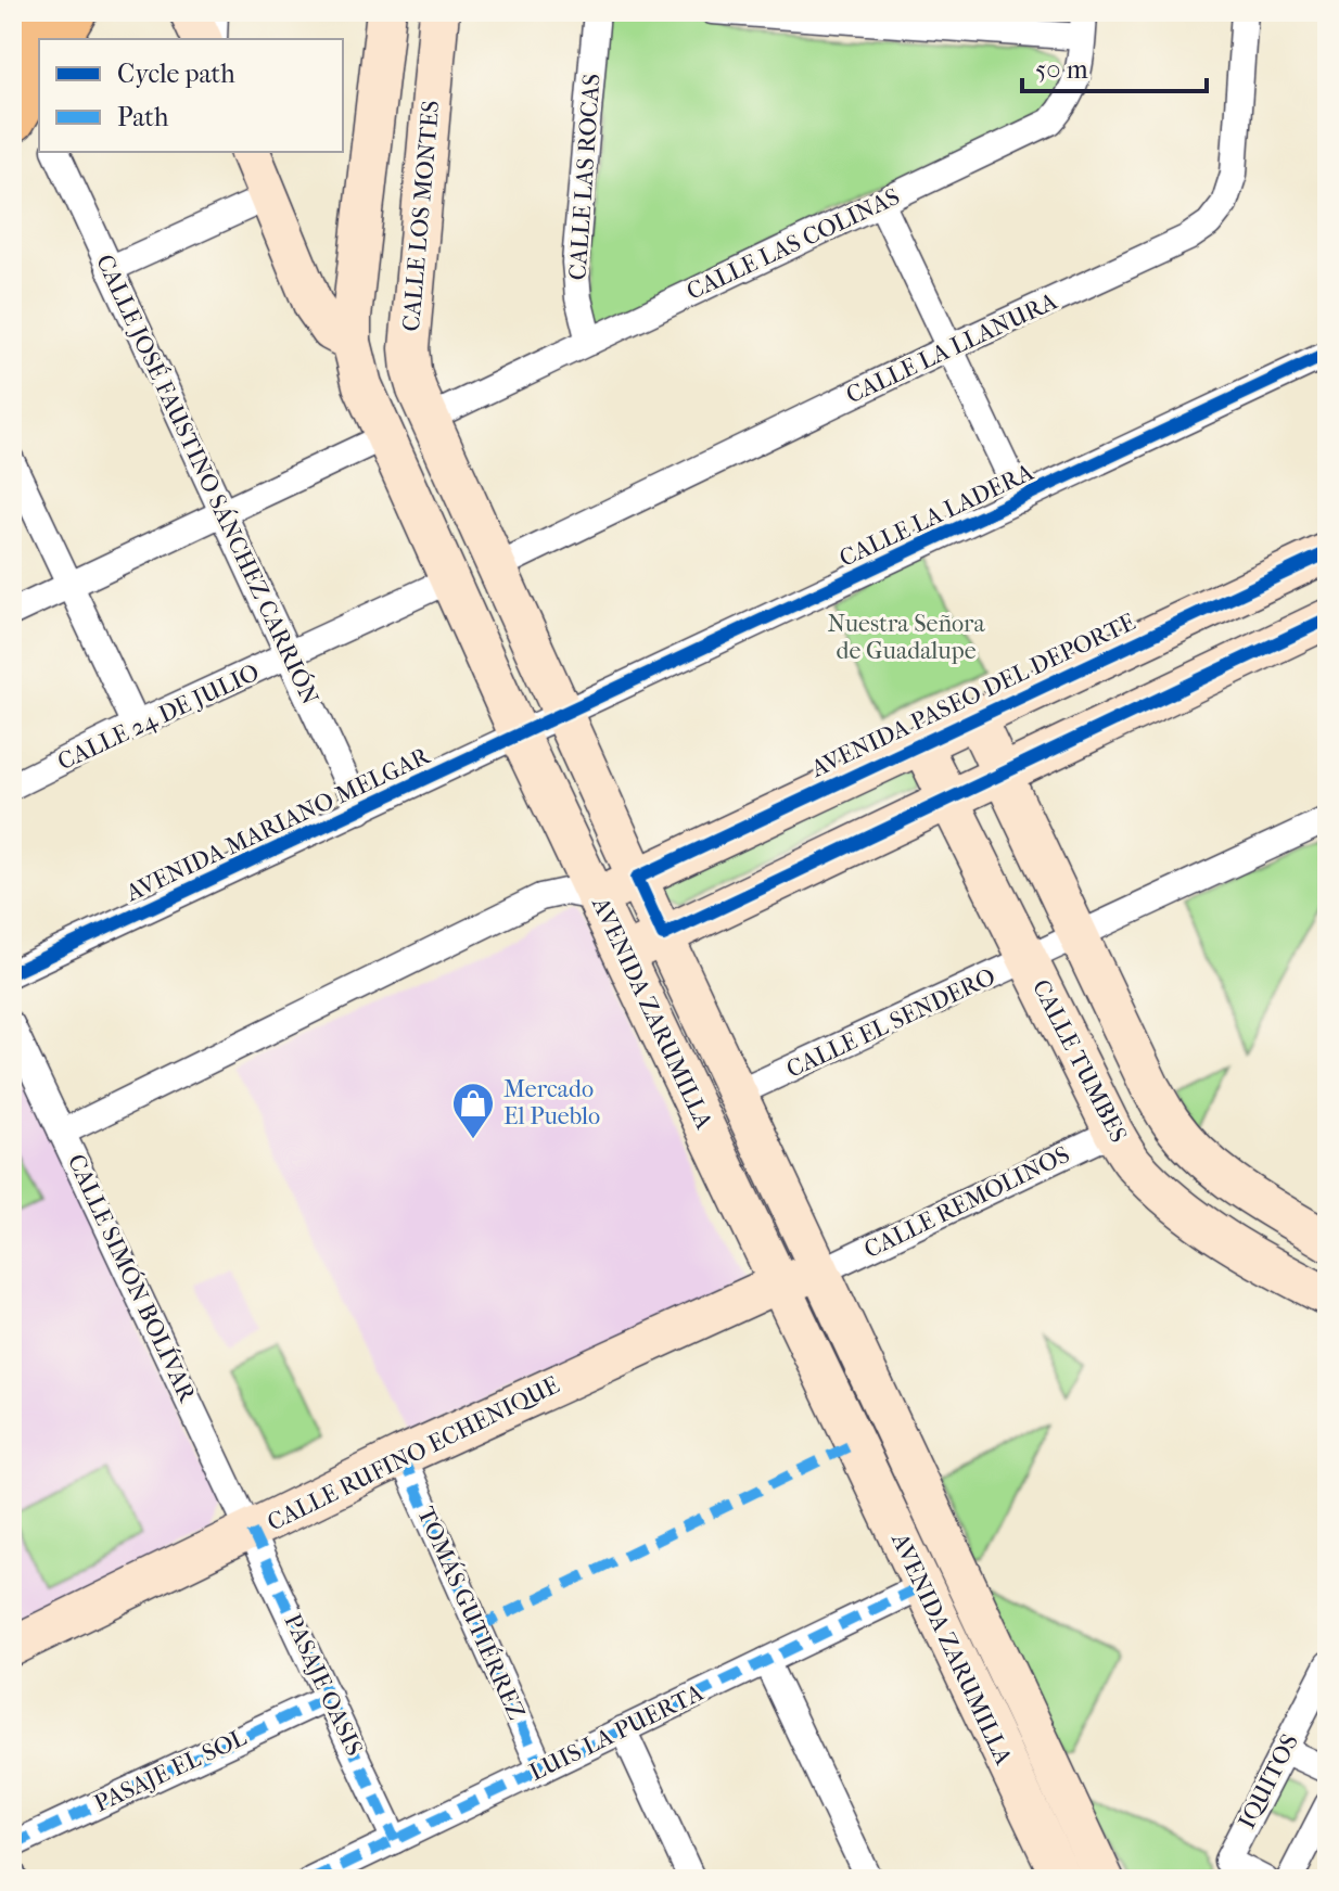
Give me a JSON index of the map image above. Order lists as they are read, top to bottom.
{
  "streets": {
    "main road": [
      "CALLE LOS MONTES",
      "AVENIDA PASEO DEL DEPORTE",
      "AVENIDA ZARUMILLA",
      "CALLE TUMBES",
      "CALLE RUFINO ECHENIQUE"
    ],
    "street": [
      "CALLE LAS ROCAS",
      "CALLE LAS COLINAS",
      "CALLE LA LLANURA",
      "CALLE JOSÉ FAUSTINO SÁNCHEZ CARRIÓN",
      "CALLE LA LADERA",
      "CALLE 24 DE JULIO",
      "AVENIDA MARIANO MELGAR",
      "CALLE EL SENDERO",
      "CALLE REMOLINOS",
      "CALLE SIMÓN BOLÍVAR",
      "TOMÁS GUTIÉRREZ",
      "PASAJE OASIS",
      "LUIS LA PUERTA",
      "PASAJE EL SOL",
      "IQUITOS"
    ]
  },
  "crossings": [
    ["CALLE LAS ROCAS", "CALLE LAS COLINAS"],
    ["CALLE LOS MONTES", "CALLE LAS COLINAS"],
    ["CALLE LOS MONTES", "AVENIDA ZARUMILLA"],
    ["CALLE LAS COLINAS", "AVENIDA ZARUMILLA"],
    ["CALLE LA LLANURA", "AVENIDA ZARUMILLA"],
    ["CALLE JOSÉ FAUSTINO SÁNCHEZ CARRIÓN", "CALLE 24 DE JULIO"],
    ["CALLE JOSÉ FAUSTINO SÁNCHEZ CARRIÓN", "AVENIDA MARIANO MELGAR"],
    ["CALLE LA LADERA", "AVENIDA MARIANO MELGAR"],
    ["CALLE LA LADERA", "AVENIDA ZARUMILLA"],
    ["AVENIDA PASEO DEL DEPORTE", "AVENIDA ZARUMILLA"],
    ["AVENIDA PASEO DEL DEPORTE", "CALLE TUMBES"],
    ["CALLE 24 DE JULIO", "AVENIDA ZARUMILLA"],
    ["AVENIDA MARIANO MELGAR", "AVENIDA ZARUMILLA"],
    ["AVENIDA ZARUMILLA", "CALLE EL SENDERO"],
    ["AVENIDA ZARUMILLA", "CALLE REMOLINOS"],
    ["AVENIDA ZARUMILLA", "CALLE RUFINO ECHENIQUE"],
    ["AVENIDA ZARUMILLA", "LUIS LA PUERTA"],
    ["CALLE EL SENDERO", "CALLE TUMBES"],
    ["CALLE TUMBES", "CALLE REMOLINOS"],
    ["CALLE REMOLINOS", "CALLE RUFINO ECHENIQUE"],
    ["CALLE SIMÓN BOLÍVAR", "CALLE RUFINO ECHENIQUE"],
    ["CALLE SIMÓN BOLÍVAR", "PASAJE OASIS"],
    ["CALLE RUFINO ECHENIQUE", "TOMÁS GUTIÉRREZ"],
    ["CALLE RUFINO ECHENIQUE", "PASAJE OASIS"],
    ["TOMÁS GUTIÉRREZ", "LUIS LA PUERTA"],
    ["PASAJE OASIS", "LUIS LA PUERTA"],
    ["PASAJE OASIS", "PASAJE EL SOL"]
  ],
  "parks": ["Nuestra Señora de Guadalupe"],
  "places": {
    "shop": ["Mercado El Pueblo"]
  },
  "legend": ["Cycle path", "Path"],
  "scale_bar": "50 m"
}
